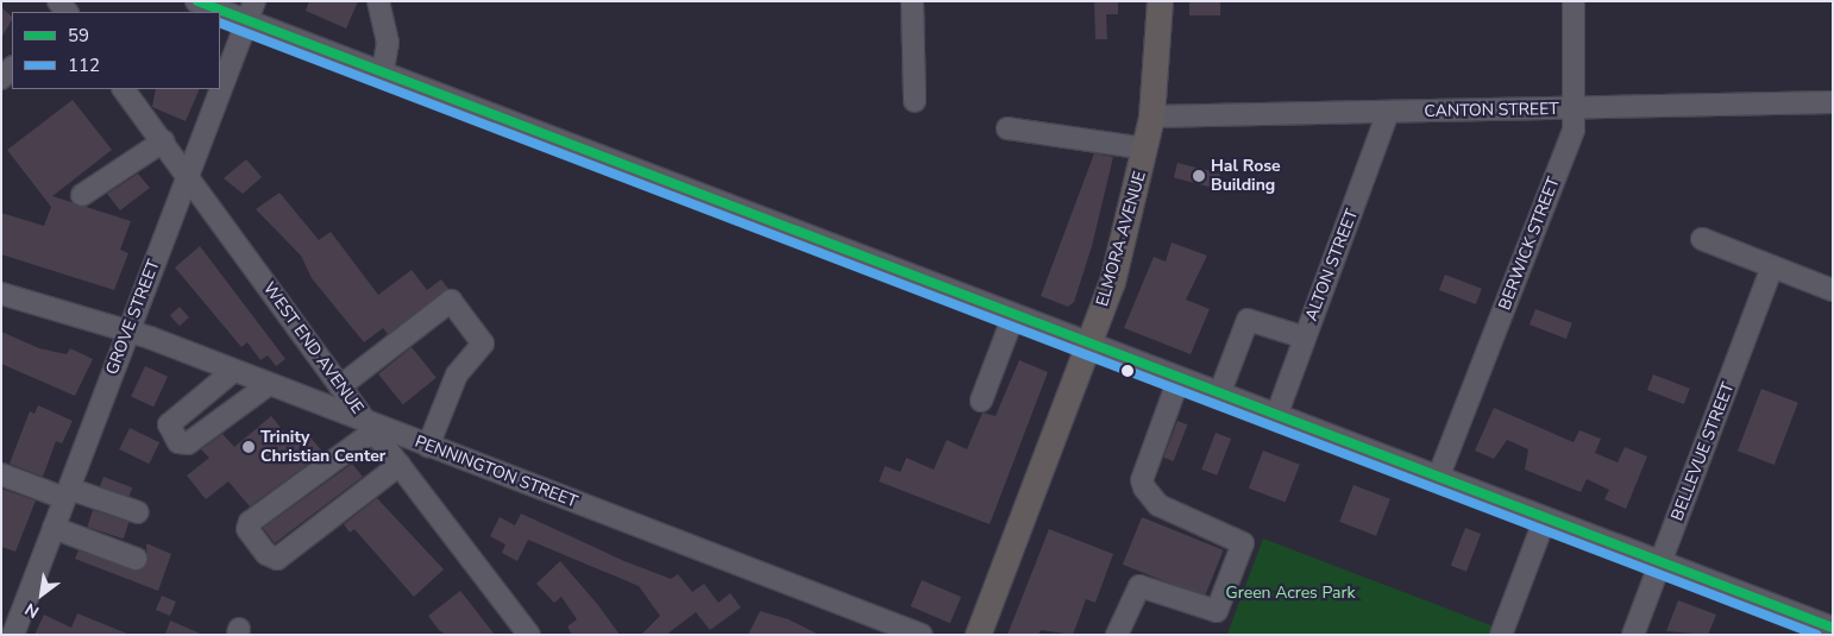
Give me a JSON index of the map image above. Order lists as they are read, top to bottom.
{
  "streets": {
    "main road": ["ELMORA AVENUE"],
    "street": [
      "CANTON STREET",
      "BERWICK STREET",
      "ALTON STREET",
      "GROVE STREET",
      "WEST END AVENUE",
      "BELLEVUE STREET",
      "PENNINGTON STREET"
    ]
  },
  "crossings": [
    ["CANTON STREET", "ELMORA AVENUE"],
    ["CANTON STREET", "BERWICK STREET"],
    ["CANTON STREET", "ALTON STREET"],
    ["GROVE STREET", "WEST END AVENUE"],
    ["GROVE STREET", "PENNINGTON STREET"],
    ["WEST END AVENUE", "PENNINGTON STREET"]
  ],
  "parks": ["Green Acres Park"],
  "places": ["Hal Rose Building", "Trinity Christian Center"],
  "lines": ["transit line 59", "transit line 112"],
  "legend": ["59", "112"],
  "north": "bottom left"
}
